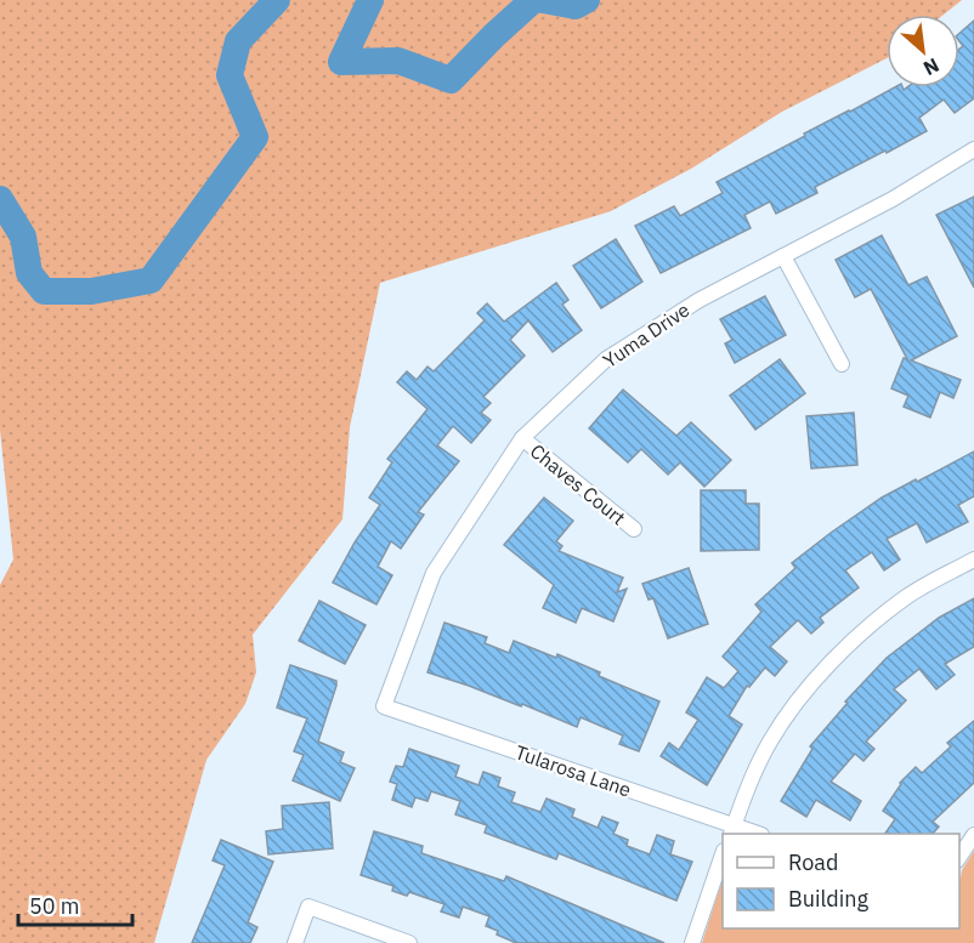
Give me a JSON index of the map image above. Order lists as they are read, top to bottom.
{
  "streets": {
    "street": ["Yuma Drive", "Chaves Court", "Tularosa Lane"]
  },
  "crossings": [
    ["Yuma Drive", "Chaves Court"],
    ["Yuma Drive", "Tularosa Lane"]
  ],
  "legend": ["Road", "Building"],
  "scale_bar": "50 m",
  "north": "bottom right"
}
